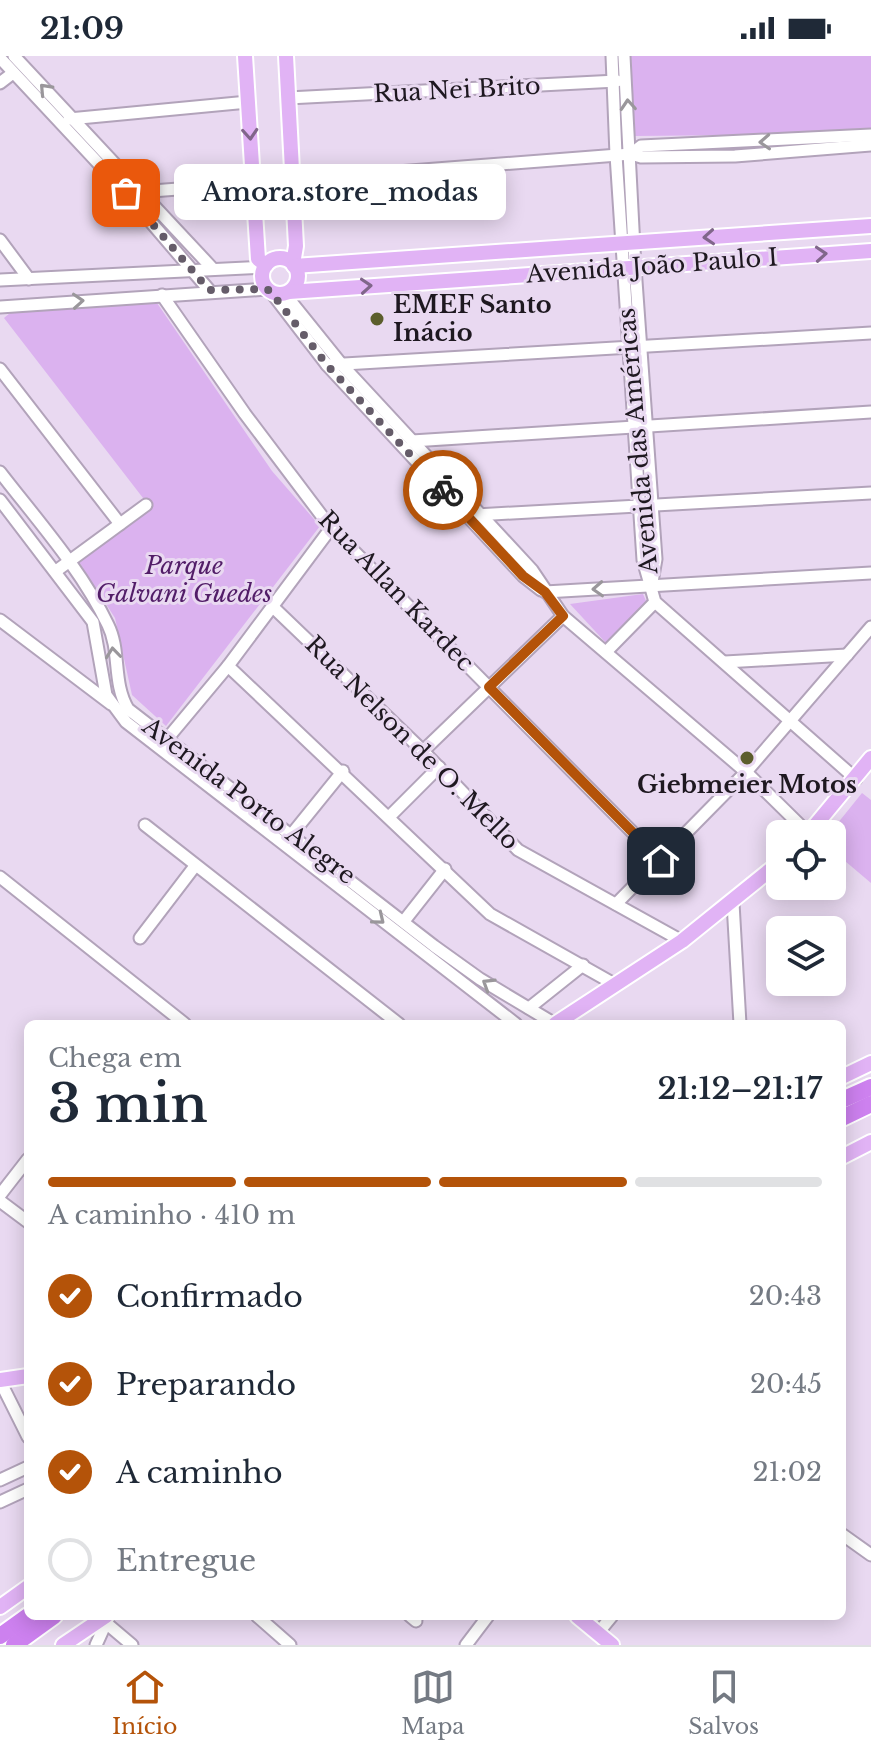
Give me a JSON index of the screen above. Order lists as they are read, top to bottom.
{
  "streets": {
    "main road": ["Avenida João Paulo I"],
    "street": [
      "Rua Nei Brito",
      "Avenida das Américas",
      "Rua Allan Kardec",
      "Rua Nelson de O. Mello",
      "Avenida Porto Alegre"
    ]
  },
  "crossings": [
    ["Rua Nei Brito", "Avenida das Américas"],
    ["Avenida João Paulo I", "Avenida das Américas"],
    ["Avenida João Paulo I", "Rua Allan Kardec"]
  ],
  "parks": ["Parque Galvani Guedes"],
  "places": ["Amora.store_modas", "EMEF Santo Inácio", "Giebmeier Motos"],
  "page": {
    "status": "21:09",
    "bubble": "Amora.store_modas",
    "heading": ["3 min", "Chega em", "21:12–21:17"],
    "bar": "A caminho · 410 m",
    "list": [
      ["Confirmado", "20:43"],
      ["Preparando", "20:45"],
      ["A caminho", "21:02"],
      "Entregue"
    ],
    "tabs": ["Início", "Mapa", "Salvos"]
  }
}
